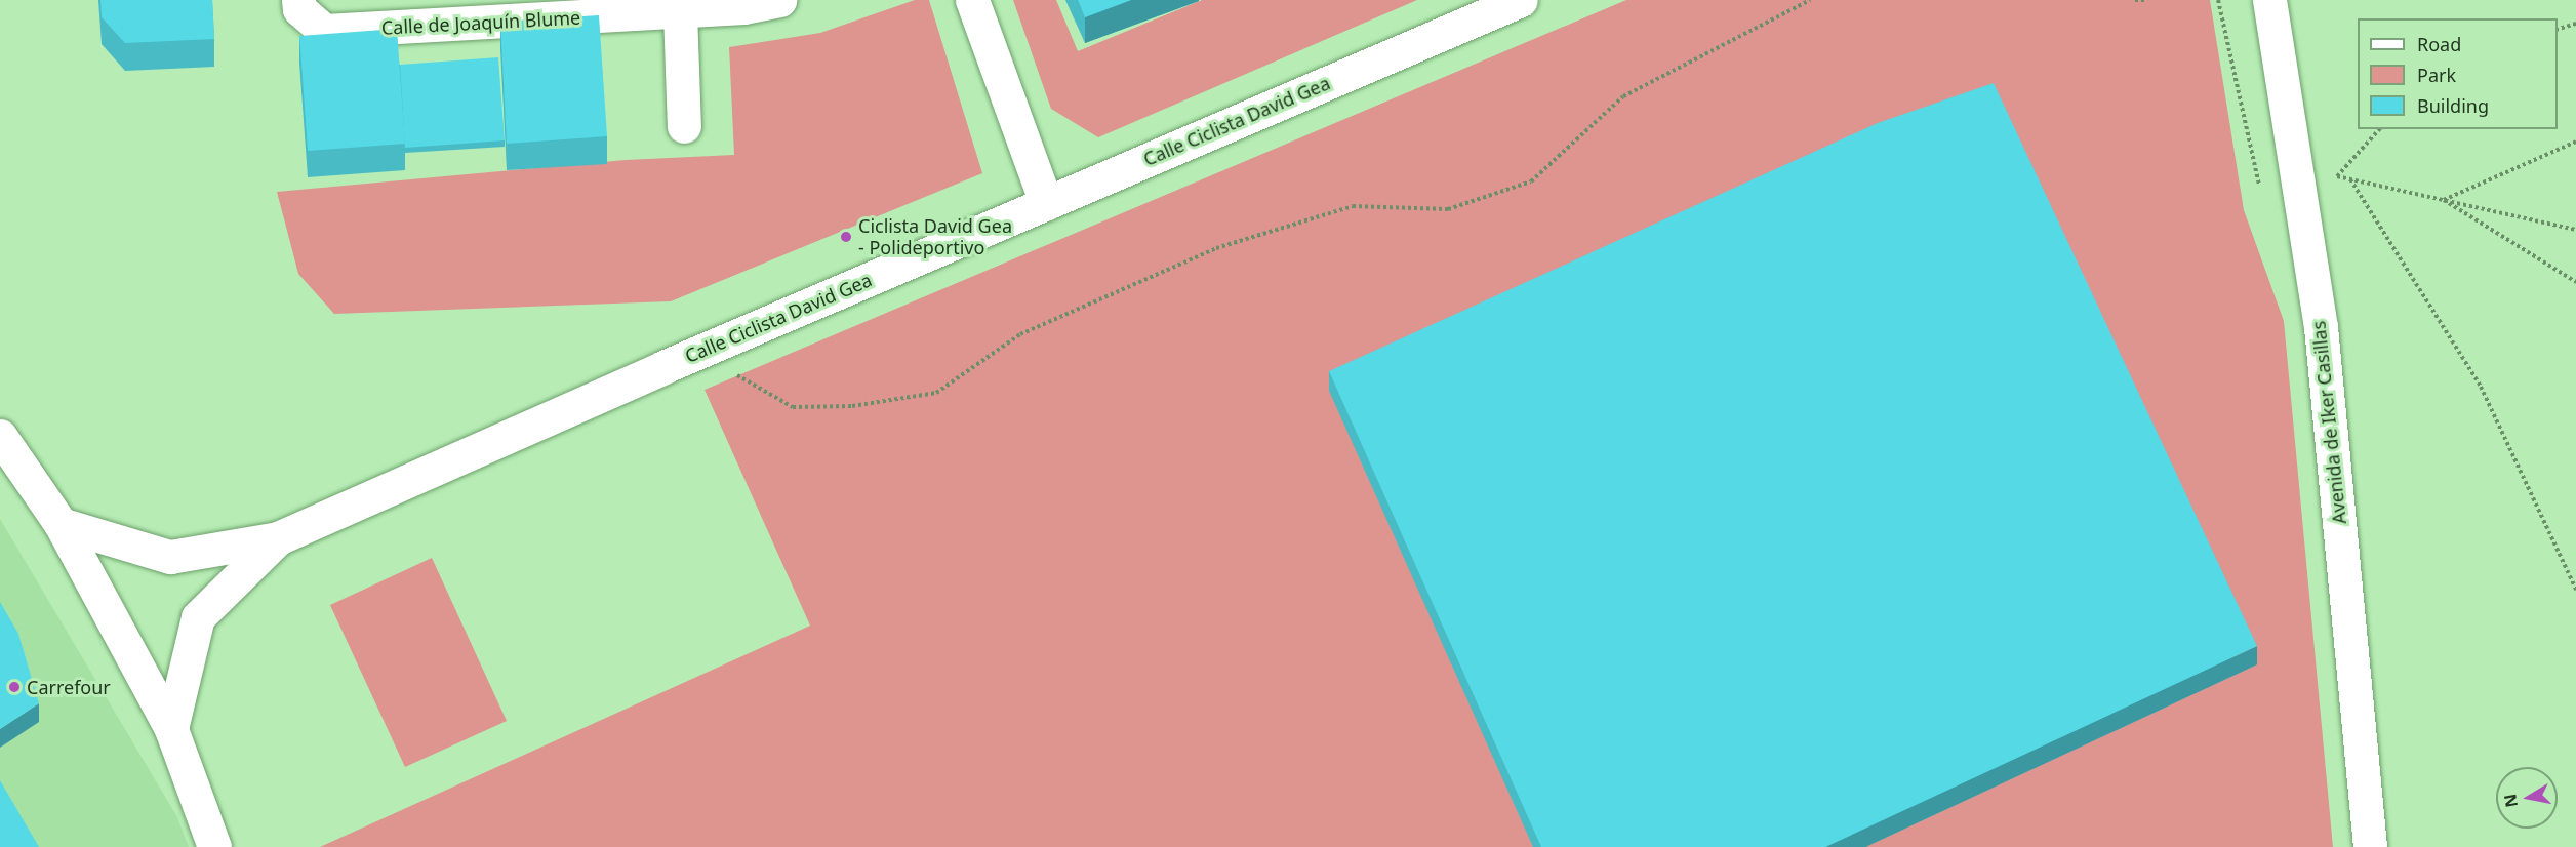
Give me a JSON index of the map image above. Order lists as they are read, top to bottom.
{
  "streets": {
    "street": ["Calle de Joaquín Blume", "Calle Ciclista David Gea", "Avenida de Iker Casillas"]
  },
  "places": ["Ciclista David Gea - Polideportivo", "Carrefour"],
  "legend": ["Road", "Park", "Building"],
  "north": "left"
}
